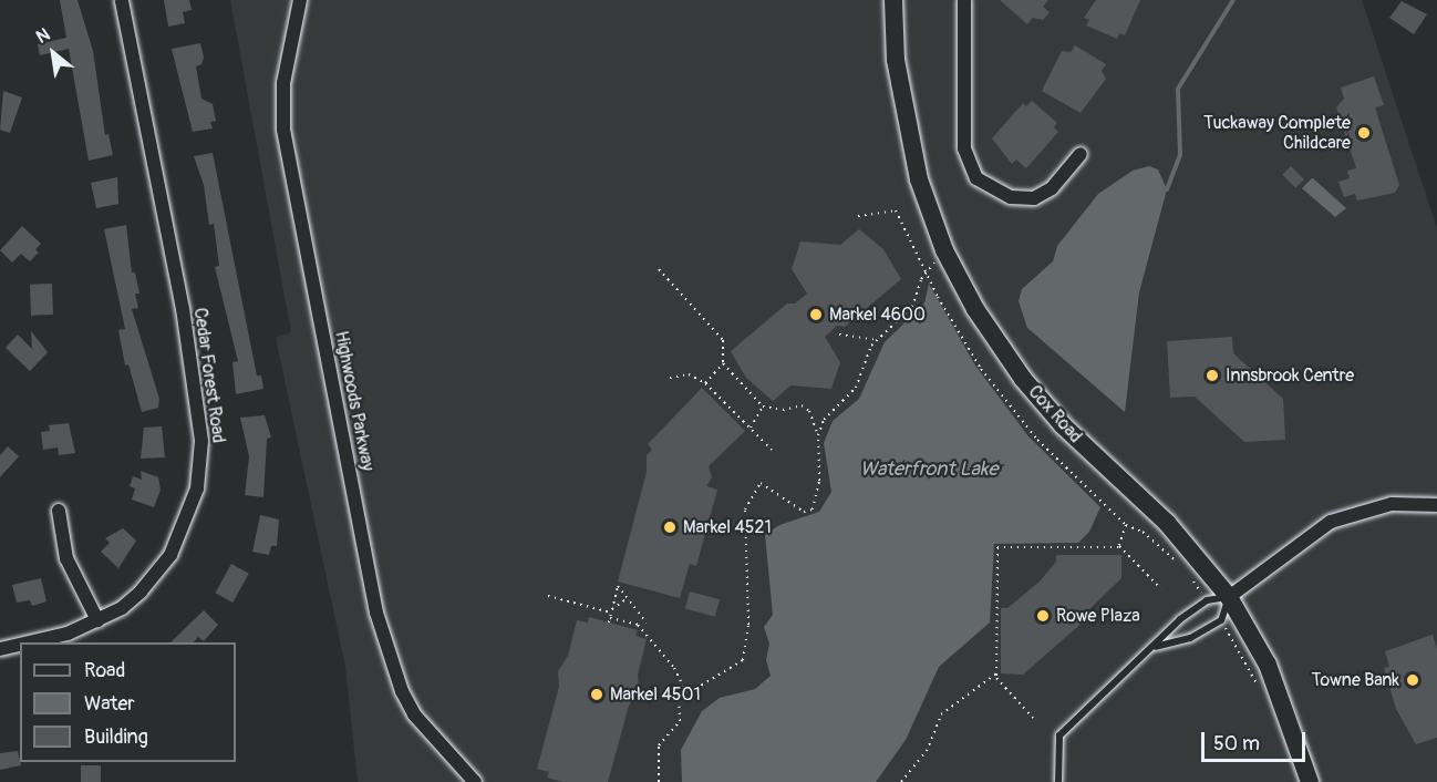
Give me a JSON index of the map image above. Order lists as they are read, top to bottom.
{
  "streets": {
    "main road": ["Cox Road"],
    "street": ["Cedar Forest Road", "Highwoods Parkway"]
  },
  "water": ["Waterfront Lake"],
  "places": [
    "Tuckaway Complete Childcare",
    "Markel 4600",
    "Innsbrook Centre",
    "Markel 4521",
    "Rowe Plaza",
    "Towne Bank",
    "Markel 4501"
  ],
  "legend": ["Road", "Water", "Building"],
  "scale_bar": "50 m",
  "north": "top left"
}
